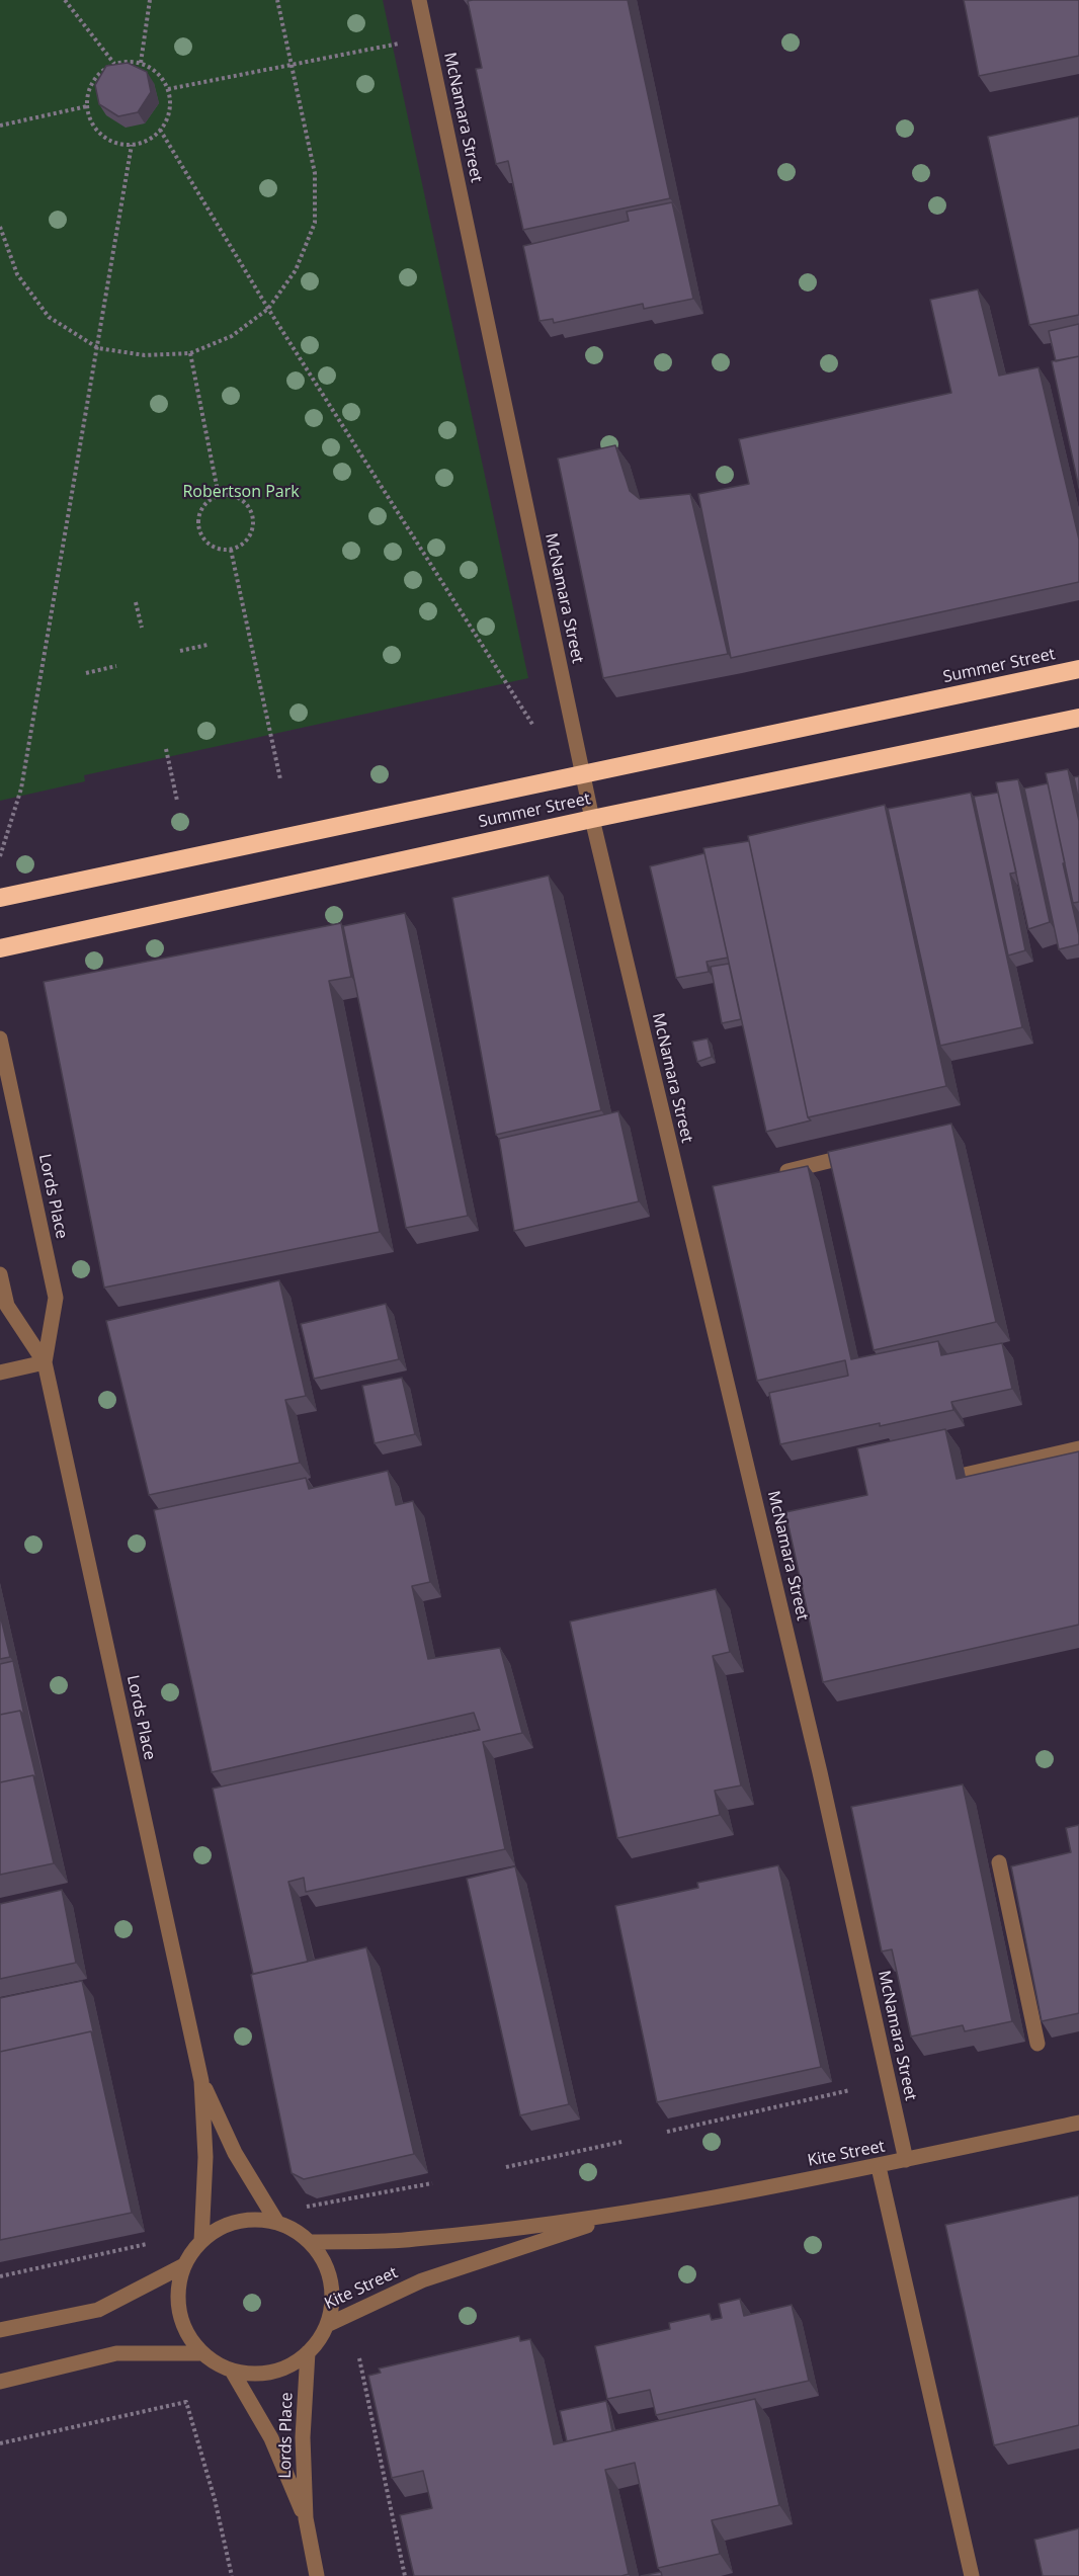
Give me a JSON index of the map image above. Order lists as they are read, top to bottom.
{
  "streets": {
    "highway": ["Summer Street"],
    "street": ["McNamara Street", "Lords Place", "Kite Street"]
  },
  "crossings": [
    ["McNamara Street", "Summer Street"],
    ["McNamara Street", "Kite Street"],
    ["Lords Place", "Kite Street"]
  ],
  "parks": ["Robertson Park"]
}
